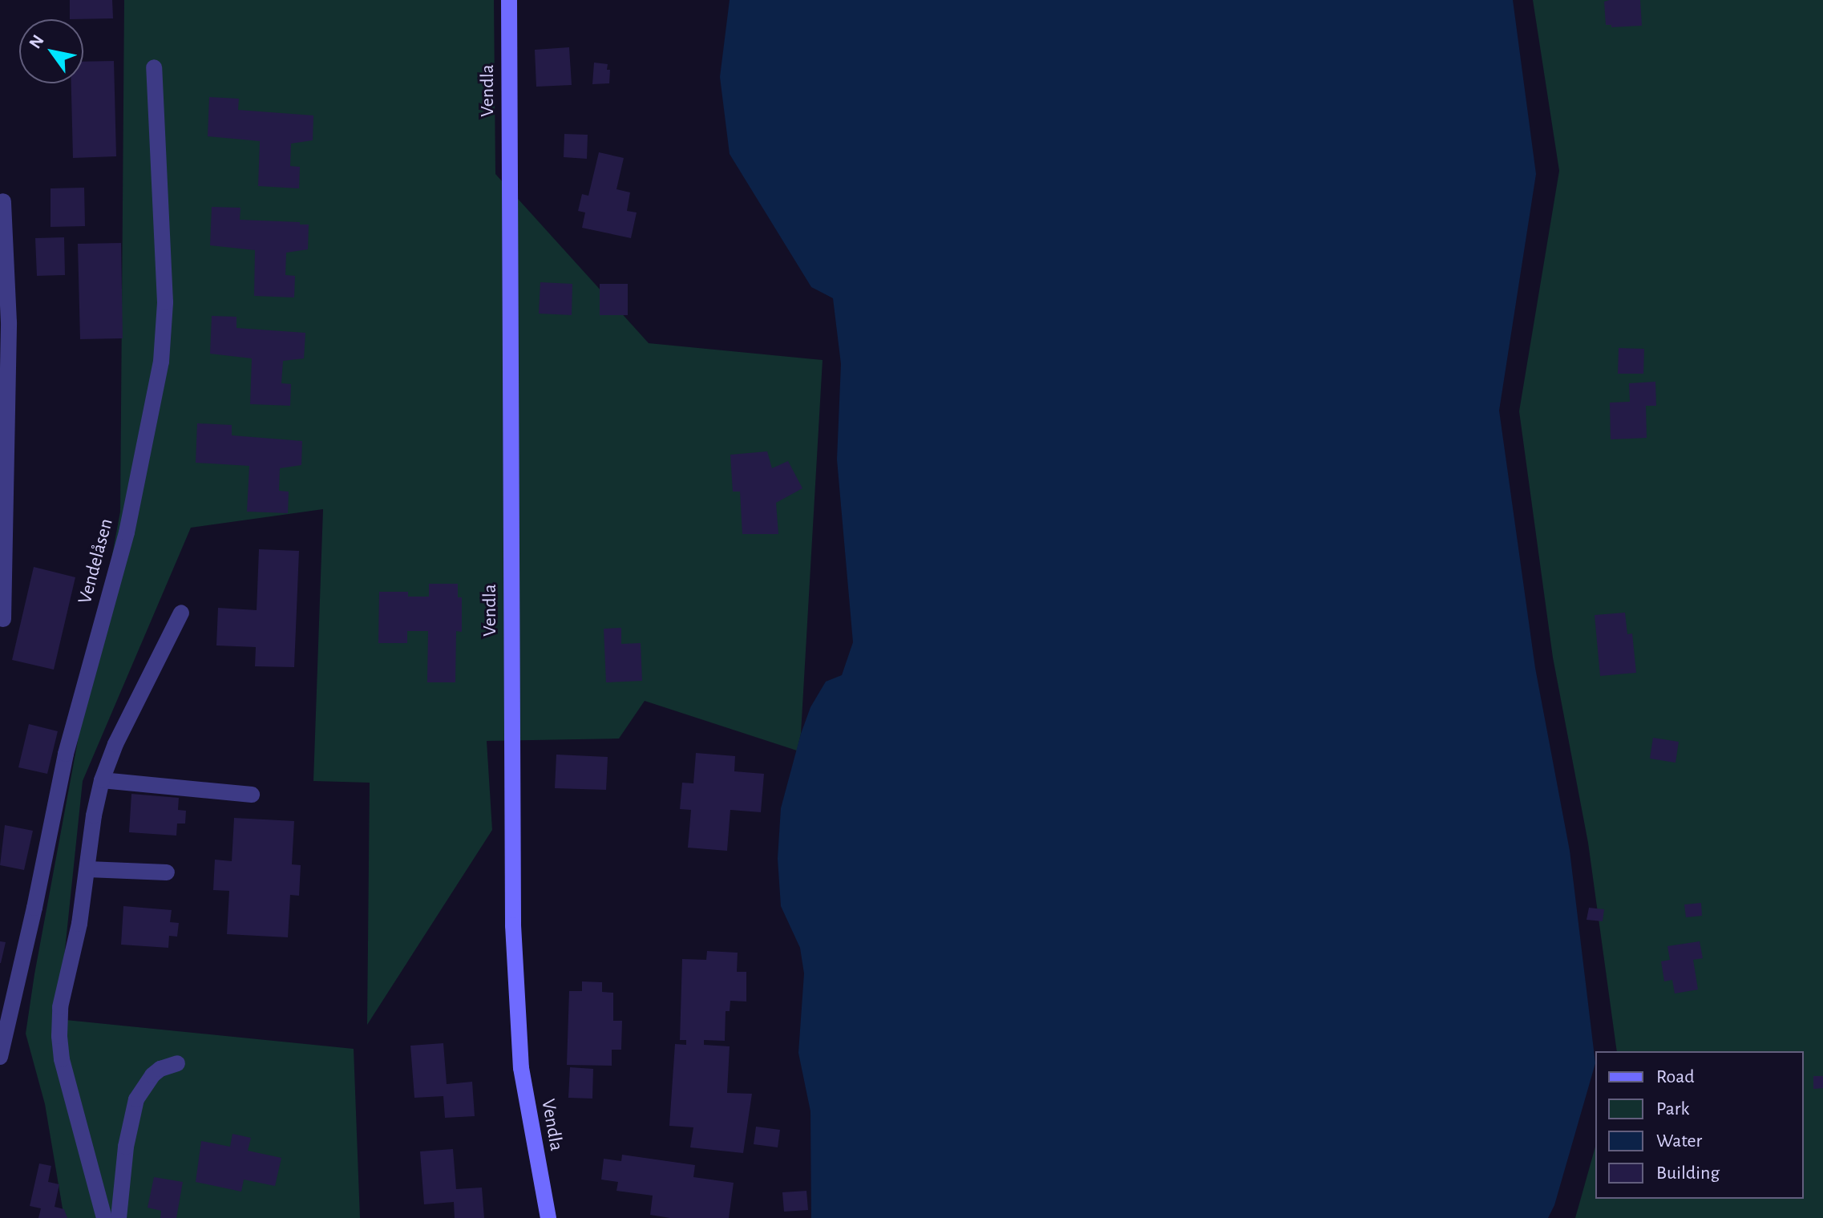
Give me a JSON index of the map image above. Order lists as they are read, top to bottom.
{
  "streets": {
    "street": ["Vendla", "Vendelåsen"]
  },
  "legend": [
    "Road",
    "Park",
    "Water",
    "Building"
  ],
  "north": "top left"
}
